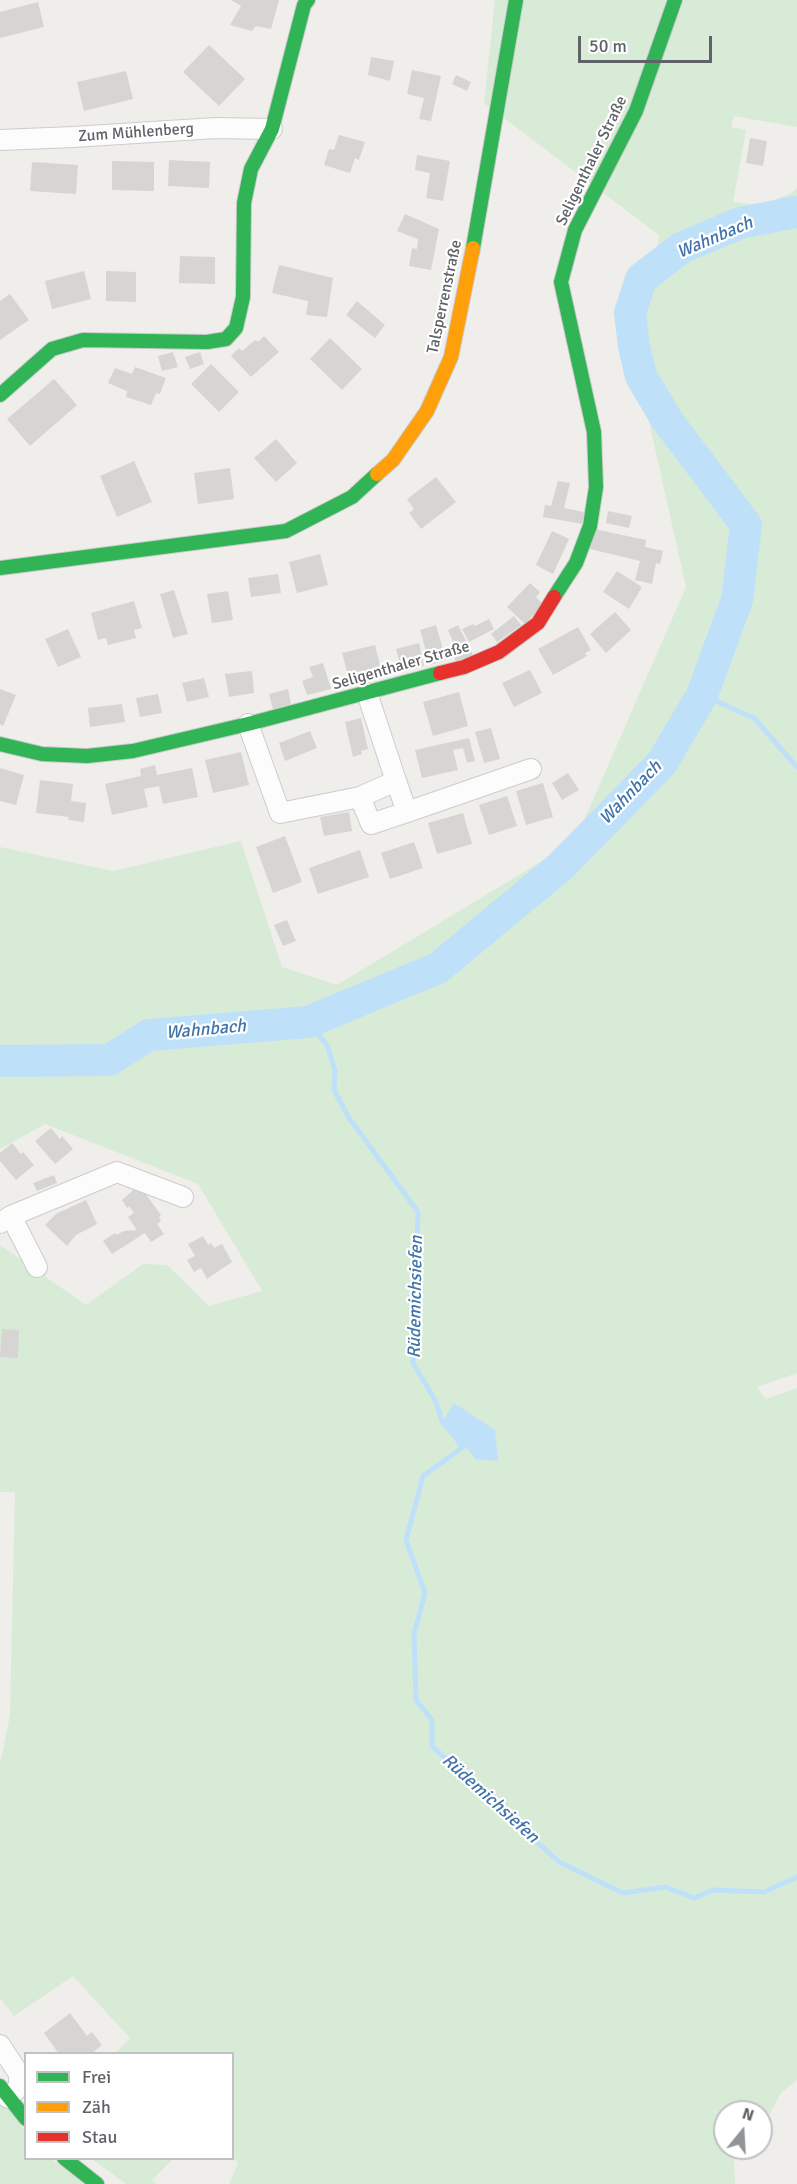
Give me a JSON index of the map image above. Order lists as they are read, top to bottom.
{
  "streets": {
    "street": ["Zum Mühlenberg", "Seligenthaler Straße", "Talsperrenstraße"]
  },
  "water": ["Wahnbach", "Rüdemichsiefen"],
  "legend": ["Frei", "Zäh", "Stau"],
  "scale_bar": "50 m",
  "north": "top"
}
